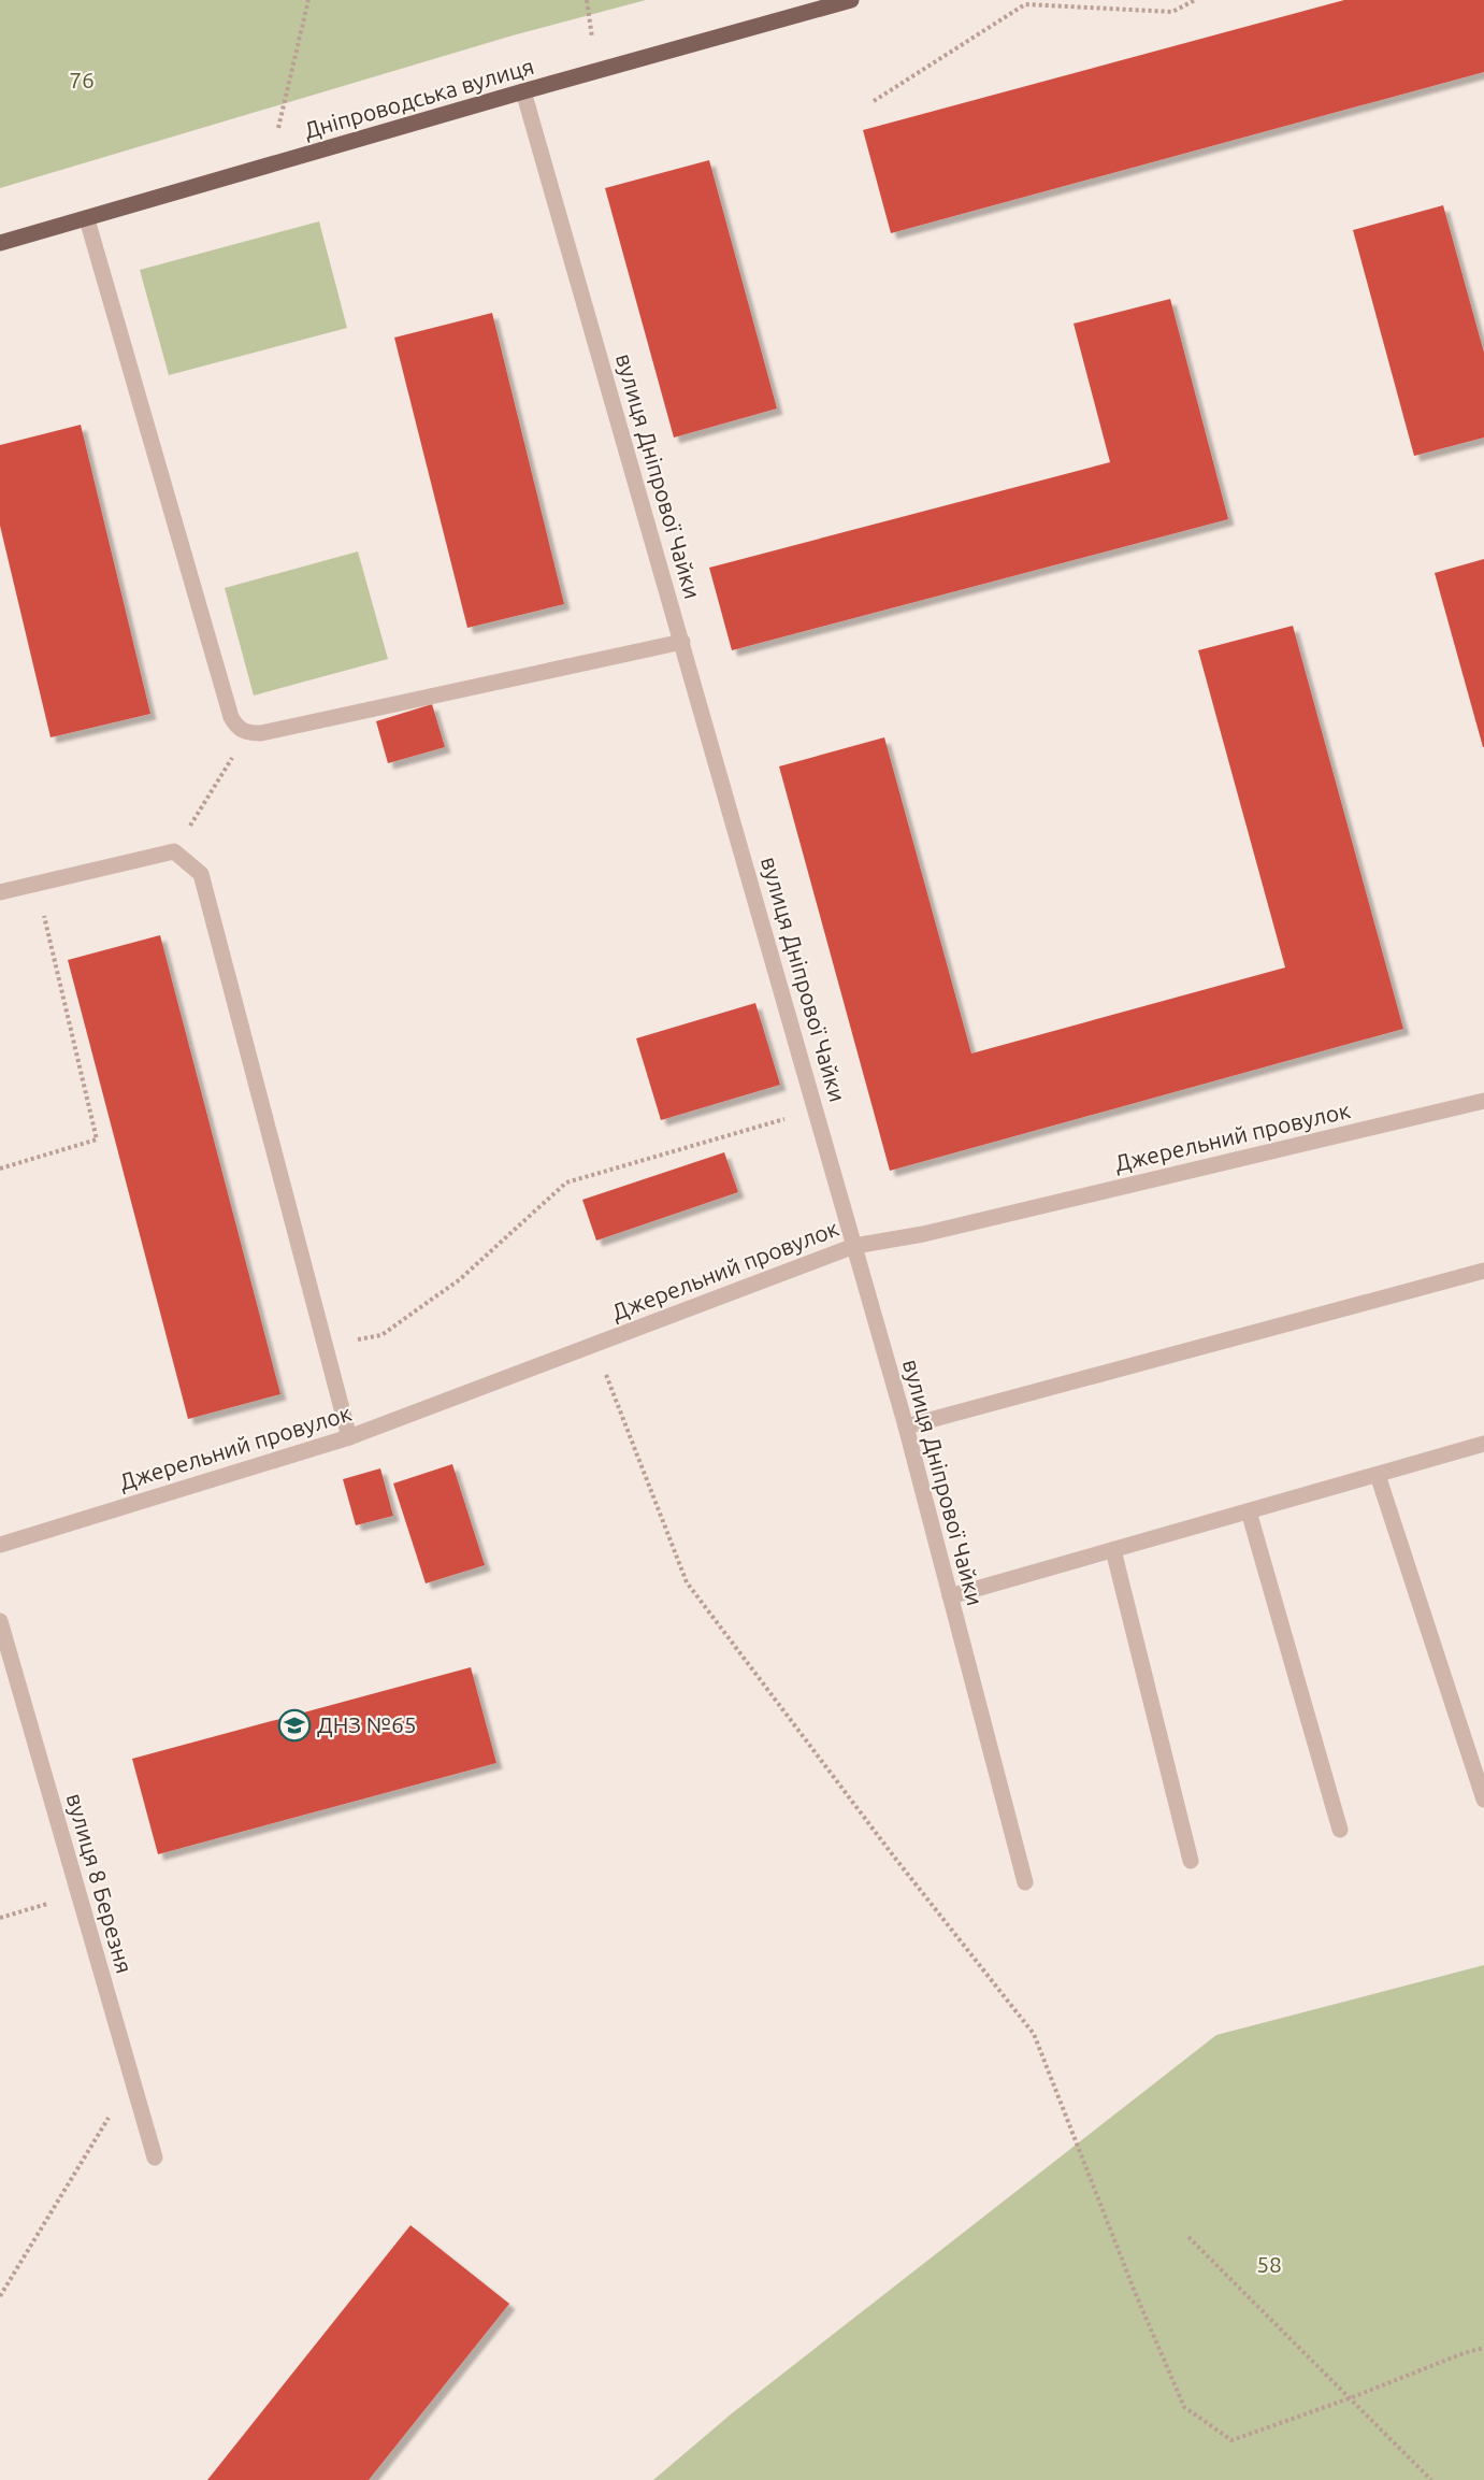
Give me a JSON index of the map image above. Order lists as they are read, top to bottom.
{
  "streets": {
    "main road": ["Дніпроводська вулиця"],
    "street": ["вулиця Дніпрової Чайки", "Джерельний провулок", "вулиця 8 Березня"]
  },
  "crossings": [
    ["Дніпроводська вулиця", "вулиця Дніпрової Чайки"],
    ["вулиця Дніпрової Чайки", "Джерельний провулок"]
  ],
  "parks": ["76", "58"],
  "places": {
    "school or university": ["ДНЗ №65"]
  }
}
